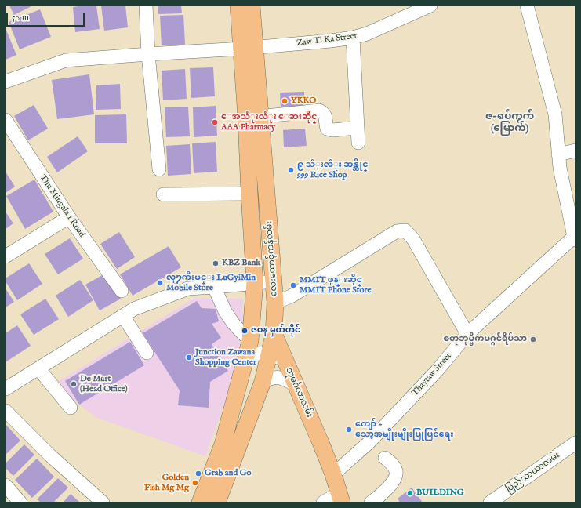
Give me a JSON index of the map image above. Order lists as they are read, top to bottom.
{
  "streets": {
    "main road": ["လေးထောင့်ကန်လမ်း", "သုမင်္ဂလာလမ်း"],
    "street": [
      "Zaw Ti Ka Street",
      "Thu Mingala 1 Road",
      "Thaytaw Street",
      "ပြည်သာယာလမ်း"
    ]
  },
  "crossings": [
    ["Zaw Ti Ka Street", "လေးထောင့်ကန်လမ်း"],
    ["လေးထောင့်ကန်လမ်း", "သုမင်္ဂလာလမ်း"],
    ["Thaytaw Street", "သုမင်္ဂလာလမ်း"]
  ],
  "districts": ["ဇ-ရပ်ကွက် (မြောက်)"],
  "places": [
    "YKKO",
    "ေအသံုးလံုး ေဆးဆိုင္ AAA Pharmacy",
    "၉ သံုးလံုး ဆန္ဆိုင္ 999 Rice Shop",
    "KBZ Bank",
    "လူ႒ကီးမင္း LuGyiMin Mobile Store",
    "MMIT ဖုန္းဆိုင္ MMIT Phone Store",
    "ဇဝန မှတ်တိုင်",
    "စတုဘုမ္မိကမဂ္ဂင်ရိပ်သာ",
    "Junction Zawana Shopping Center",
    "De Mart (Head Office)",
    "ကျော် - သော့အမျိုးမျိုးပြုပြင်ရေး",
    "Grab and Go",
    "Golden Fish Mg Mg",
    "BUILDING"
  ],
  "scale_bar": "50 m"
}
